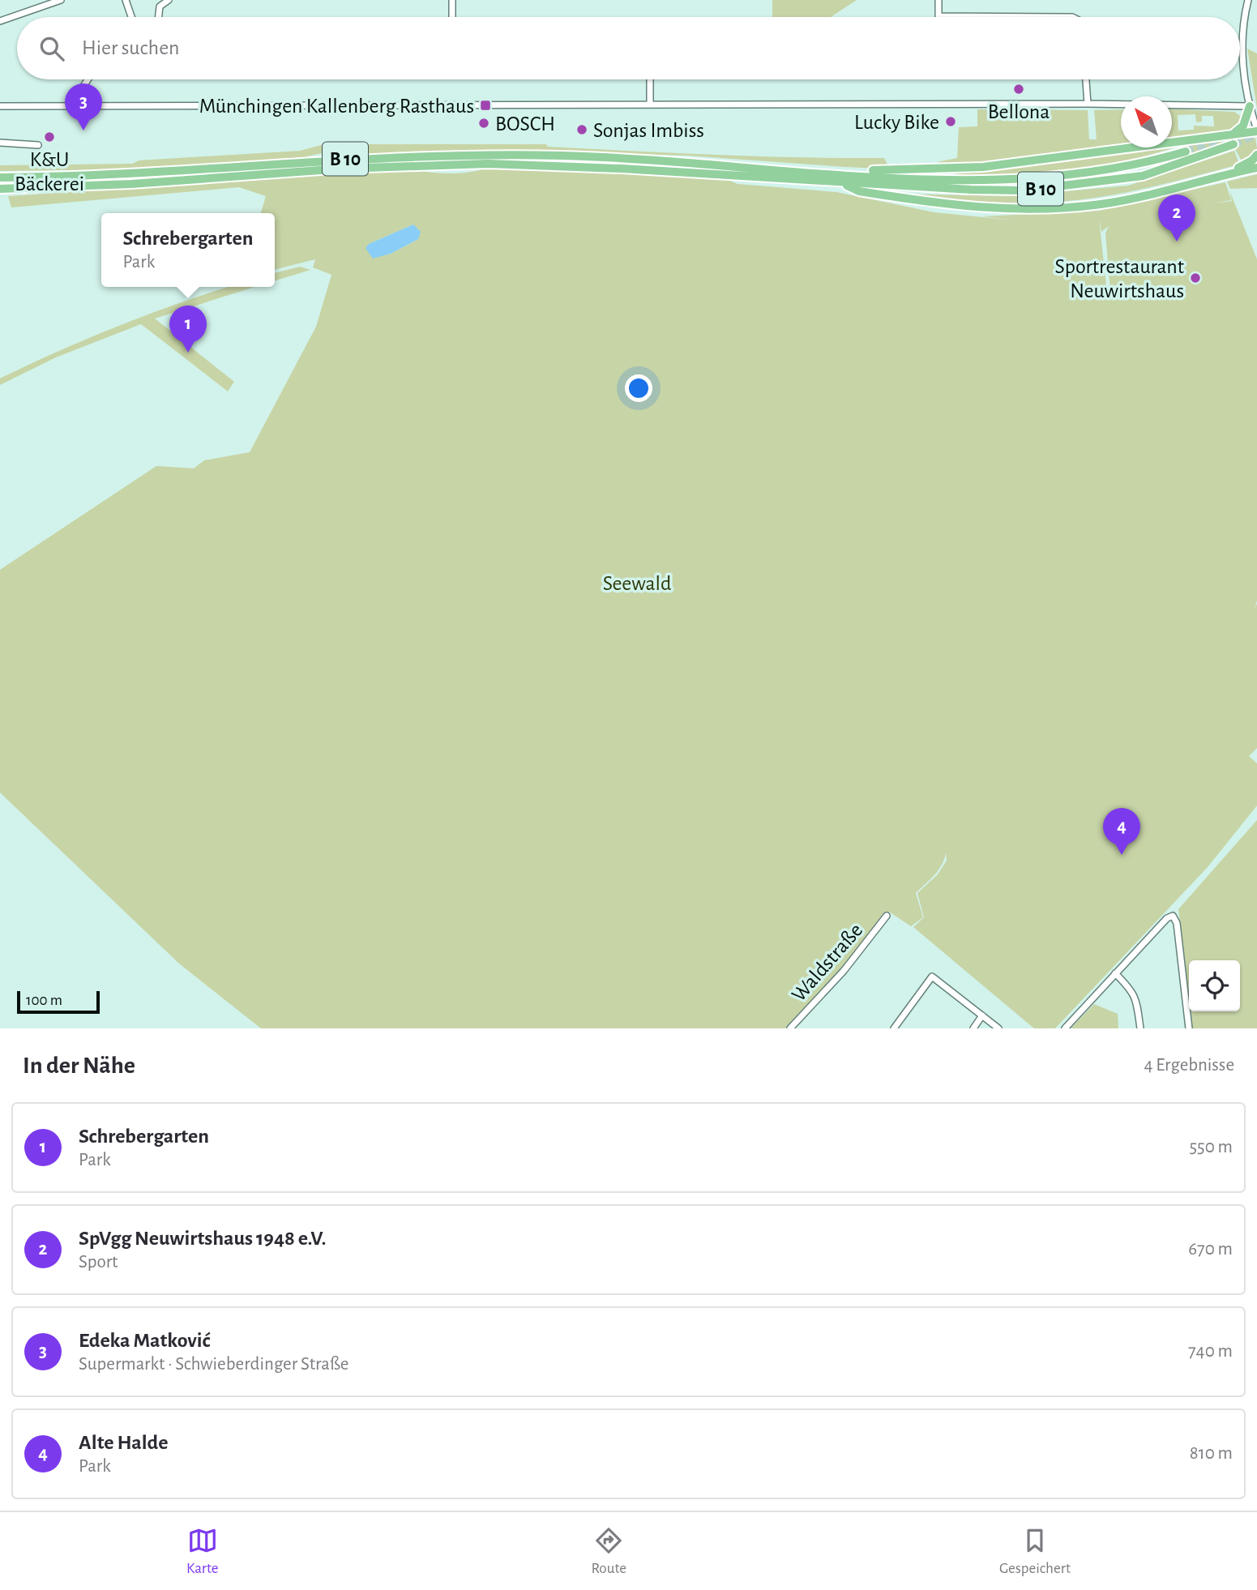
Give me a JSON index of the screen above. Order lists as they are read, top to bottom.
{
  "streets": {
    "highway": ["B 10"],
    "street": ["Waldstraße"]
  },
  "parks": ["Seewald"],
  "places": {
    "other": [
      "Bellona",
      "Lucky Bike",
      "BOSCH",
      "Sonjas Imbiss",
      "K&U Bäckerei",
      "Sportrestaurant Neuwirtshaus"
    ],
    "transit": ["Münchingen Kallenberg Rasthaus"]
  },
  "scale_bar": "100 m",
  "north": "top left",
  "page": {
    "search": "Hier suchen",
    "pins": [
      "3",
      "2",
      "1",
      "4"
    ],
    "popup": ["Schrebergarten", "Park"],
    "scale": "100 m",
    "heading": ["In der Nähe", "4 Ergebnisse"],
    "list": [
      {
        "mark": "1",
        "name": "Schrebergarten",
        "note": "Park",
        "value": "550 m"
      },
      {
        "mark": "2",
        "name": "SpVgg Neuwirtshaus 1948 e.V.",
        "note": "Sport",
        "value": "670 m"
      },
      {
        "mark": "3",
        "name": "Edeka Matković",
        "note": "Supermarkt · Schwieberdinger Straße",
        "value": "740 m"
      },
      {
        "mark": "4",
        "name": "Alte Halde",
        "note": "Park",
        "value": "810 m"
      }
    ],
    "nav": ["Karte", "Route", "Gespeichert"]
  }
}
